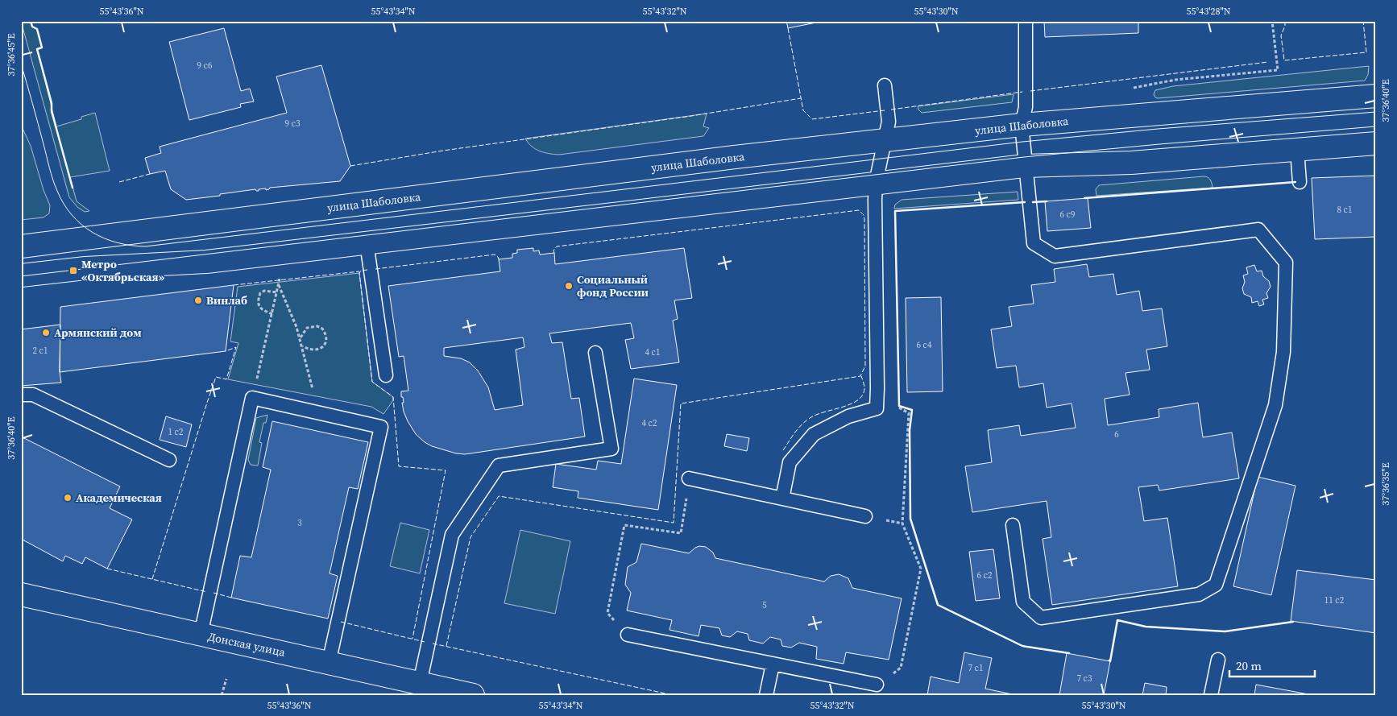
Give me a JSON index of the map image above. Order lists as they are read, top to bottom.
{
  "streets": {
    "main road": ["улица Шаболовка", "Донская улица"]
  },
  "places": {
    "transit": ["Метро «Октябрьская»"],
    "other": [
      "Социальный фонд России",
      "Винлаб",
      "Армянский дом",
      "Академическая"
    ]
  },
  "house_numbers": [
    "9 с6",
    "9 с3",
    "8 с1",
    "6 с9",
    "6 с4",
    "2 с1",
    "4 с1",
    "4 с2",
    "1 с2",
    "6",
    "3",
    "6 с2",
    "11 с2",
    "5",
    "7 с1",
    "7 с3"
  ],
  "scale_bar": "20 m",
  "coordinates": [
    "55°43'36\"N",
    "55°43'34\"N",
    "55°43'32\"N",
    "55°43'30\"N",
    "55°43'28\"N",
    "37°36'45\"E",
    "37°36'40\"E",
    "37°36'35\"E"
  ]
}
